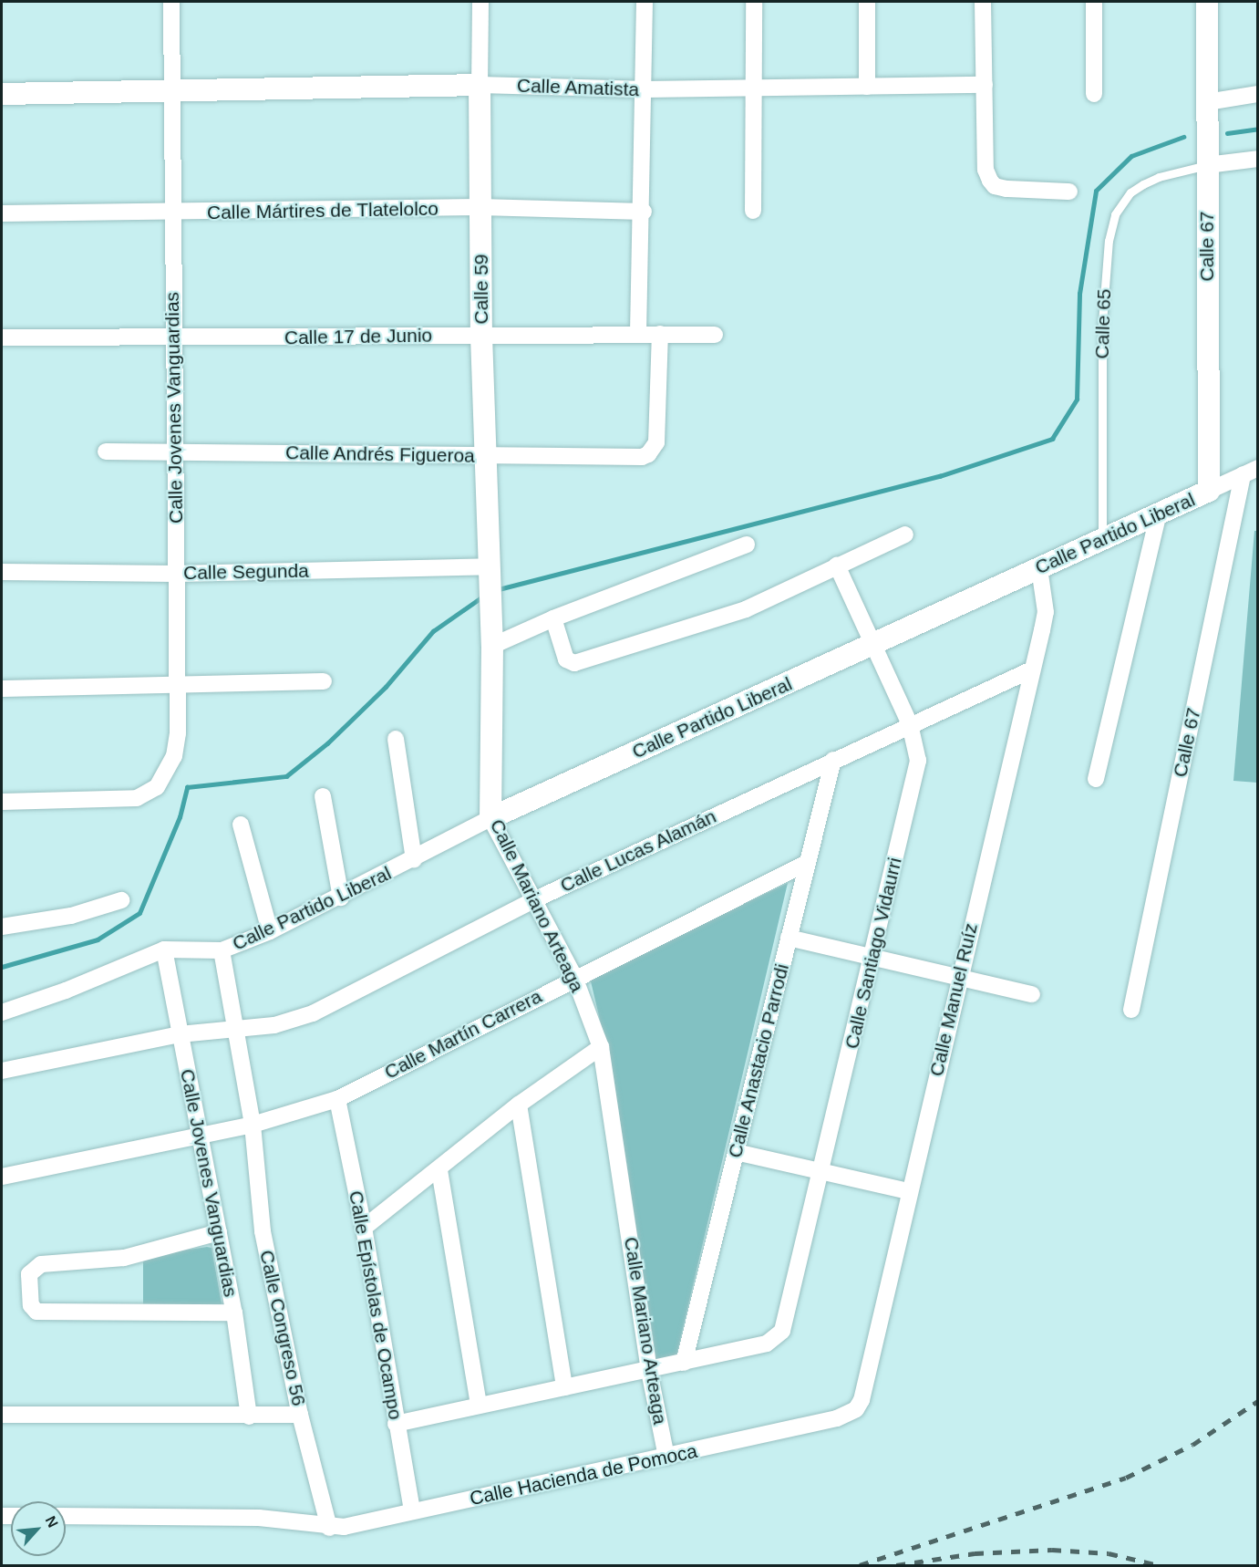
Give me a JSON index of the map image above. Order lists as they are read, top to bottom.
{
  "streets": {
    "street": [
      "Calle Amatista",
      "Calle Mártires de Tlatelolco",
      "Calle 67",
      "Calle 59",
      "Calle 17 de Junio",
      "Calle Jovenes Vanguardias",
      "Calle Andrés Figueroa",
      "Calle Partido Liberal",
      "Calle Segunda",
      "Calle Lucas Alamán",
      "Calle Mariano Arteaga",
      "Calle Santiago Vidaurri",
      "Calle Manuel Ruíz",
      "Calle Martín Carrera",
      "Calle Anastacio Parrodi",
      "Calle Epístolas de Ocampo",
      "Calle Congreso 56",
      "Calle Hacienda de Pomoca"
    ],
    "lane": ["Calle 65"]
  },
  "crossings": [
    ["Calle Amatista", "Calle 59"],
    ["Calle Amatista", "Calle Jovenes Vanguardias"],
    ["Calle Mártires de Tlatelolco", "Calle 59"],
    ["Calle Mártires de Tlatelolco", "Calle Jovenes Vanguardias"],
    ["Calle 67", "Calle 65"],
    ["Calle 67", "Calle Partido Liberal"],
    ["Calle 59", "Calle 17 de Junio"],
    ["Calle 59", "Calle Andrés Figueroa"],
    ["Calle 59", "Calle Segunda"],
    ["Calle 59", "Calle Mariano Arteaga"],
    ["Calle 65", "Calle Partido Liberal"],
    ["Calle 17 de Junio", "Calle Jovenes Vanguardias"],
    ["Calle 17 de Junio", "Calle Andrés Figueroa"],
    ["Calle Jovenes Vanguardias", "Calle Andrés Figueroa"],
    ["Calle Jovenes Vanguardias", "Calle Partido Liberal"],
    ["Calle Jovenes Vanguardias", "Calle Segunda"],
    ["Calle Jovenes Vanguardias", "Calle Lucas Alamán"],
    ["Calle Jovenes Vanguardias", "Calle Martín Carrera"],
    ["Calle Partido Liberal", "Calle Mariano Arteaga"],
    ["Calle Partido Liberal", "Calle Santiago Vidaurri"],
    ["Calle Partido Liberal", "Calle Manuel Ruíz"],
    ["Calle Partido Liberal", "Calle Congreso 56"],
    ["Calle Segunda", "Calle Mariano Arteaga"],
    ["Calle Lucas Alamán", "Calle Mariano Arteaga"],
    ["Calle Lucas Alamán", "Calle Santiago Vidaurri"],
    ["Calle Lucas Alamán", "Calle Manuel Ruíz"],
    ["Calle Lucas Alamán", "Calle Anastacio Parrodi"],
    ["Calle Lucas Alamán", "Calle Congreso 56"],
    ["Calle Mariano Arteaga", "Calle Martín Carrera"],
    ["Calle Mariano Arteaga", "Calle Hacienda de Pomoca"],
    ["Calle Santiago Vidaurri", "Calle Anastacio Parrodi"],
    ["Calle Manuel Ruíz", "Calle Hacienda de Pomoca"],
    ["Calle Martín Carrera", "Calle Anastacio Parrodi"],
    ["Calle Martín Carrera", "Calle Epístolas de Ocampo"],
    ["Calle Martín Carrera", "Calle Congreso 56"],
    ["Calle Epístolas de Ocampo", "Calle Hacienda de Pomoca"],
    ["Calle Congreso 56", "Calle Hacienda de Pomoca"]
  ],
  "north": "top right"
}
